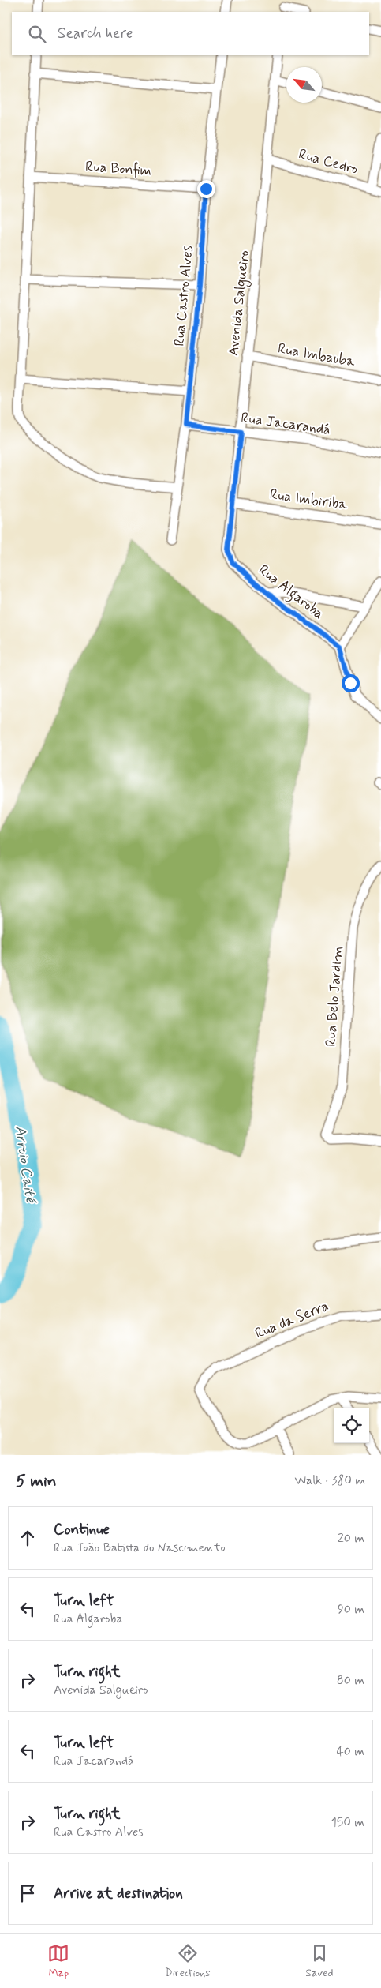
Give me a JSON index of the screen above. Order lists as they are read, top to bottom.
{
  "streets": {
    "street": [
      "Rua Cedro",
      "Rua Bonfim",
      "Rua Castro Alves",
      "Avenida Salgueiro",
      "Rua Imbauba",
      "Rua Jacarandá",
      "Rua Imbiriba",
      "Rua Algaroba",
      "Rua Belo Jardim",
      "Rua da Serra"
    ]
  },
  "crossings": [
    ["Rua Cedro", "Avenida Salgueiro"],
    ["Rua Bonfim", "Rua Castro Alves"],
    ["Rua Castro Alves", "Rua Jacarandá"],
    ["Avenida Salgueiro", "Rua Imbauba"],
    ["Avenida Salgueiro", "Rua Jacarandá"],
    ["Avenida Salgueiro", "Rua Imbiriba"],
    ["Avenida Salgueiro", "Rua Algaroba"]
  ],
  "water": ["Arroio Caité"],
  "north": "top left",
  "page": {
    "search": "Search here",
    "heading": ["5 min", "Walk · 380 m"],
    "list": [
      ["Continue", "Rua João Batista do Nascimento", "20 m"],
      ["Turn left", "Rua Algaroba", "90 m"],
      ["Turn right", "Avenida Salgueiro", "80 m"],
      ["Turn left", "Rua Jacarandá", "40 m"],
      ["Turn right", "Rua Castro Alves", "150 m"],
      "Arrive at destination"
    ],
    "nav": ["Map", "Directions", "Saved"]
  }
}
